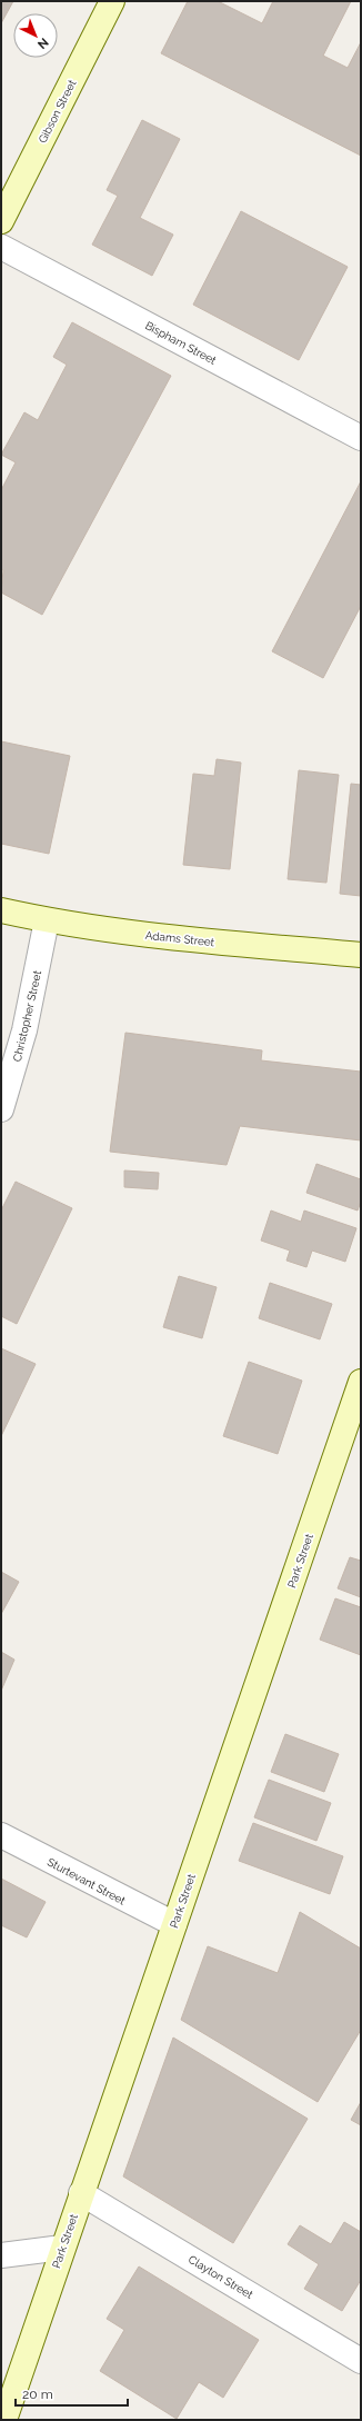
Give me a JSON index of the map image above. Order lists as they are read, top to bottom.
{
  "streets": {
    "street": [
      "Gibson Street",
      "Bispham Street",
      "Adams Street",
      "Christopher Street",
      "Park Street",
      "Sturtevant Street",
      "Clayton Street"
    ]
  },
  "crossings": [
    ["Adams Street", "Christopher Street"],
    ["Park Street", "Sturtevant Street"],
    ["Park Street", "Clayton Street"]
  ],
  "scale_bar": "20 m",
  "north": "bottom right"
}
